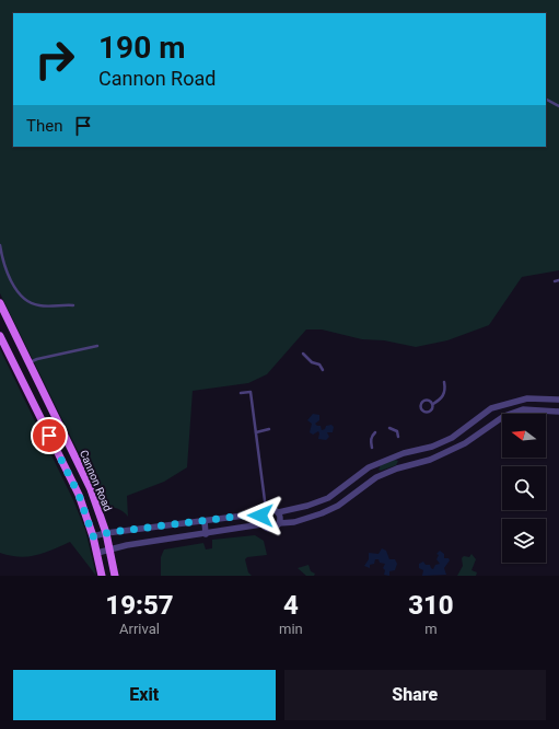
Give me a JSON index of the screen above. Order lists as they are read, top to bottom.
{
  "streets": {
    "main road": ["Cannon Road"]
  },
  "north": "left",
  "page": {
    "turn": ["190 m", "Cannon Road"],
    "then": "Then",
    "eta": [
      "19:57",
      "Arrival",
      "4",
      "min",
      "310",
      "m"
    ],
    "buttons": ["Exit", "Share"]
  }
}
